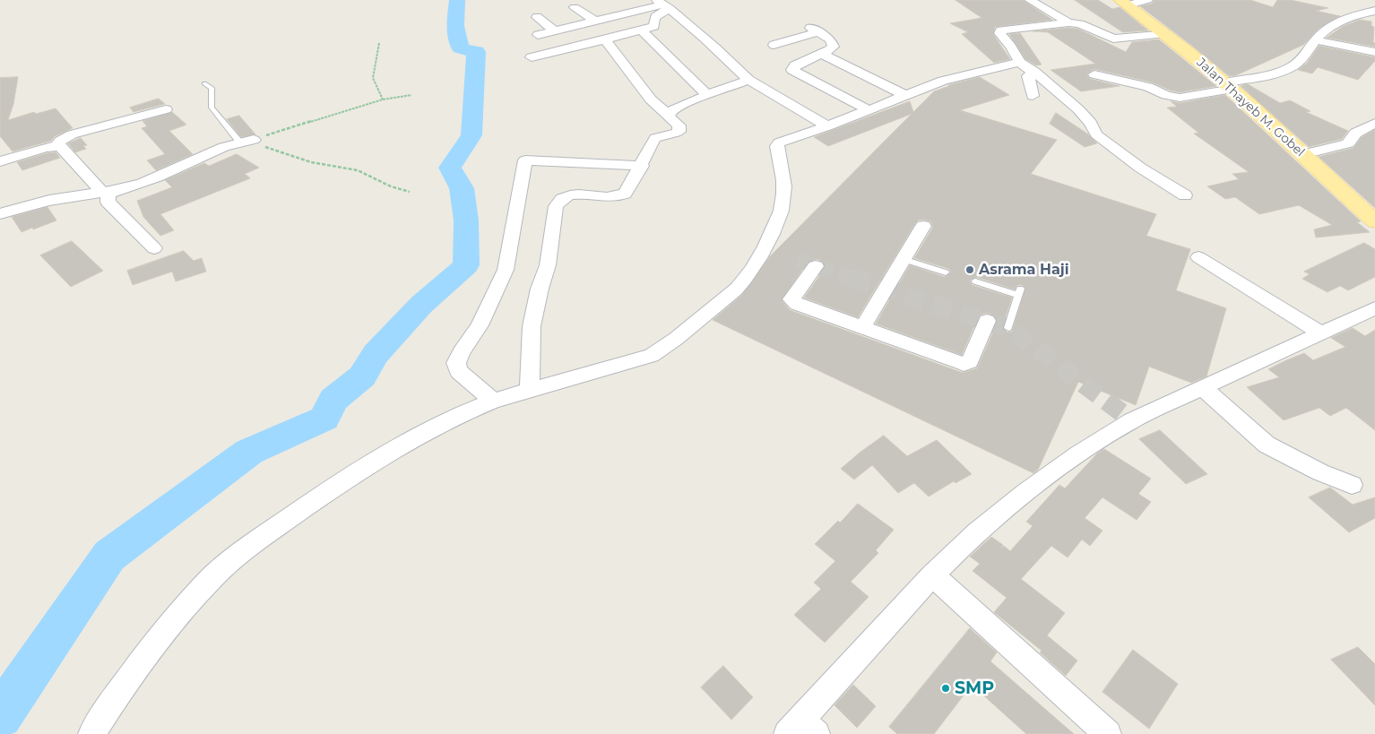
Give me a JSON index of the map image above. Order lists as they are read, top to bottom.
{
  "streets": {
    "main road": ["Jalan Thayeb M. Gobel"]
  },
  "places": ["Asrama Haji", "SMP"]
}
